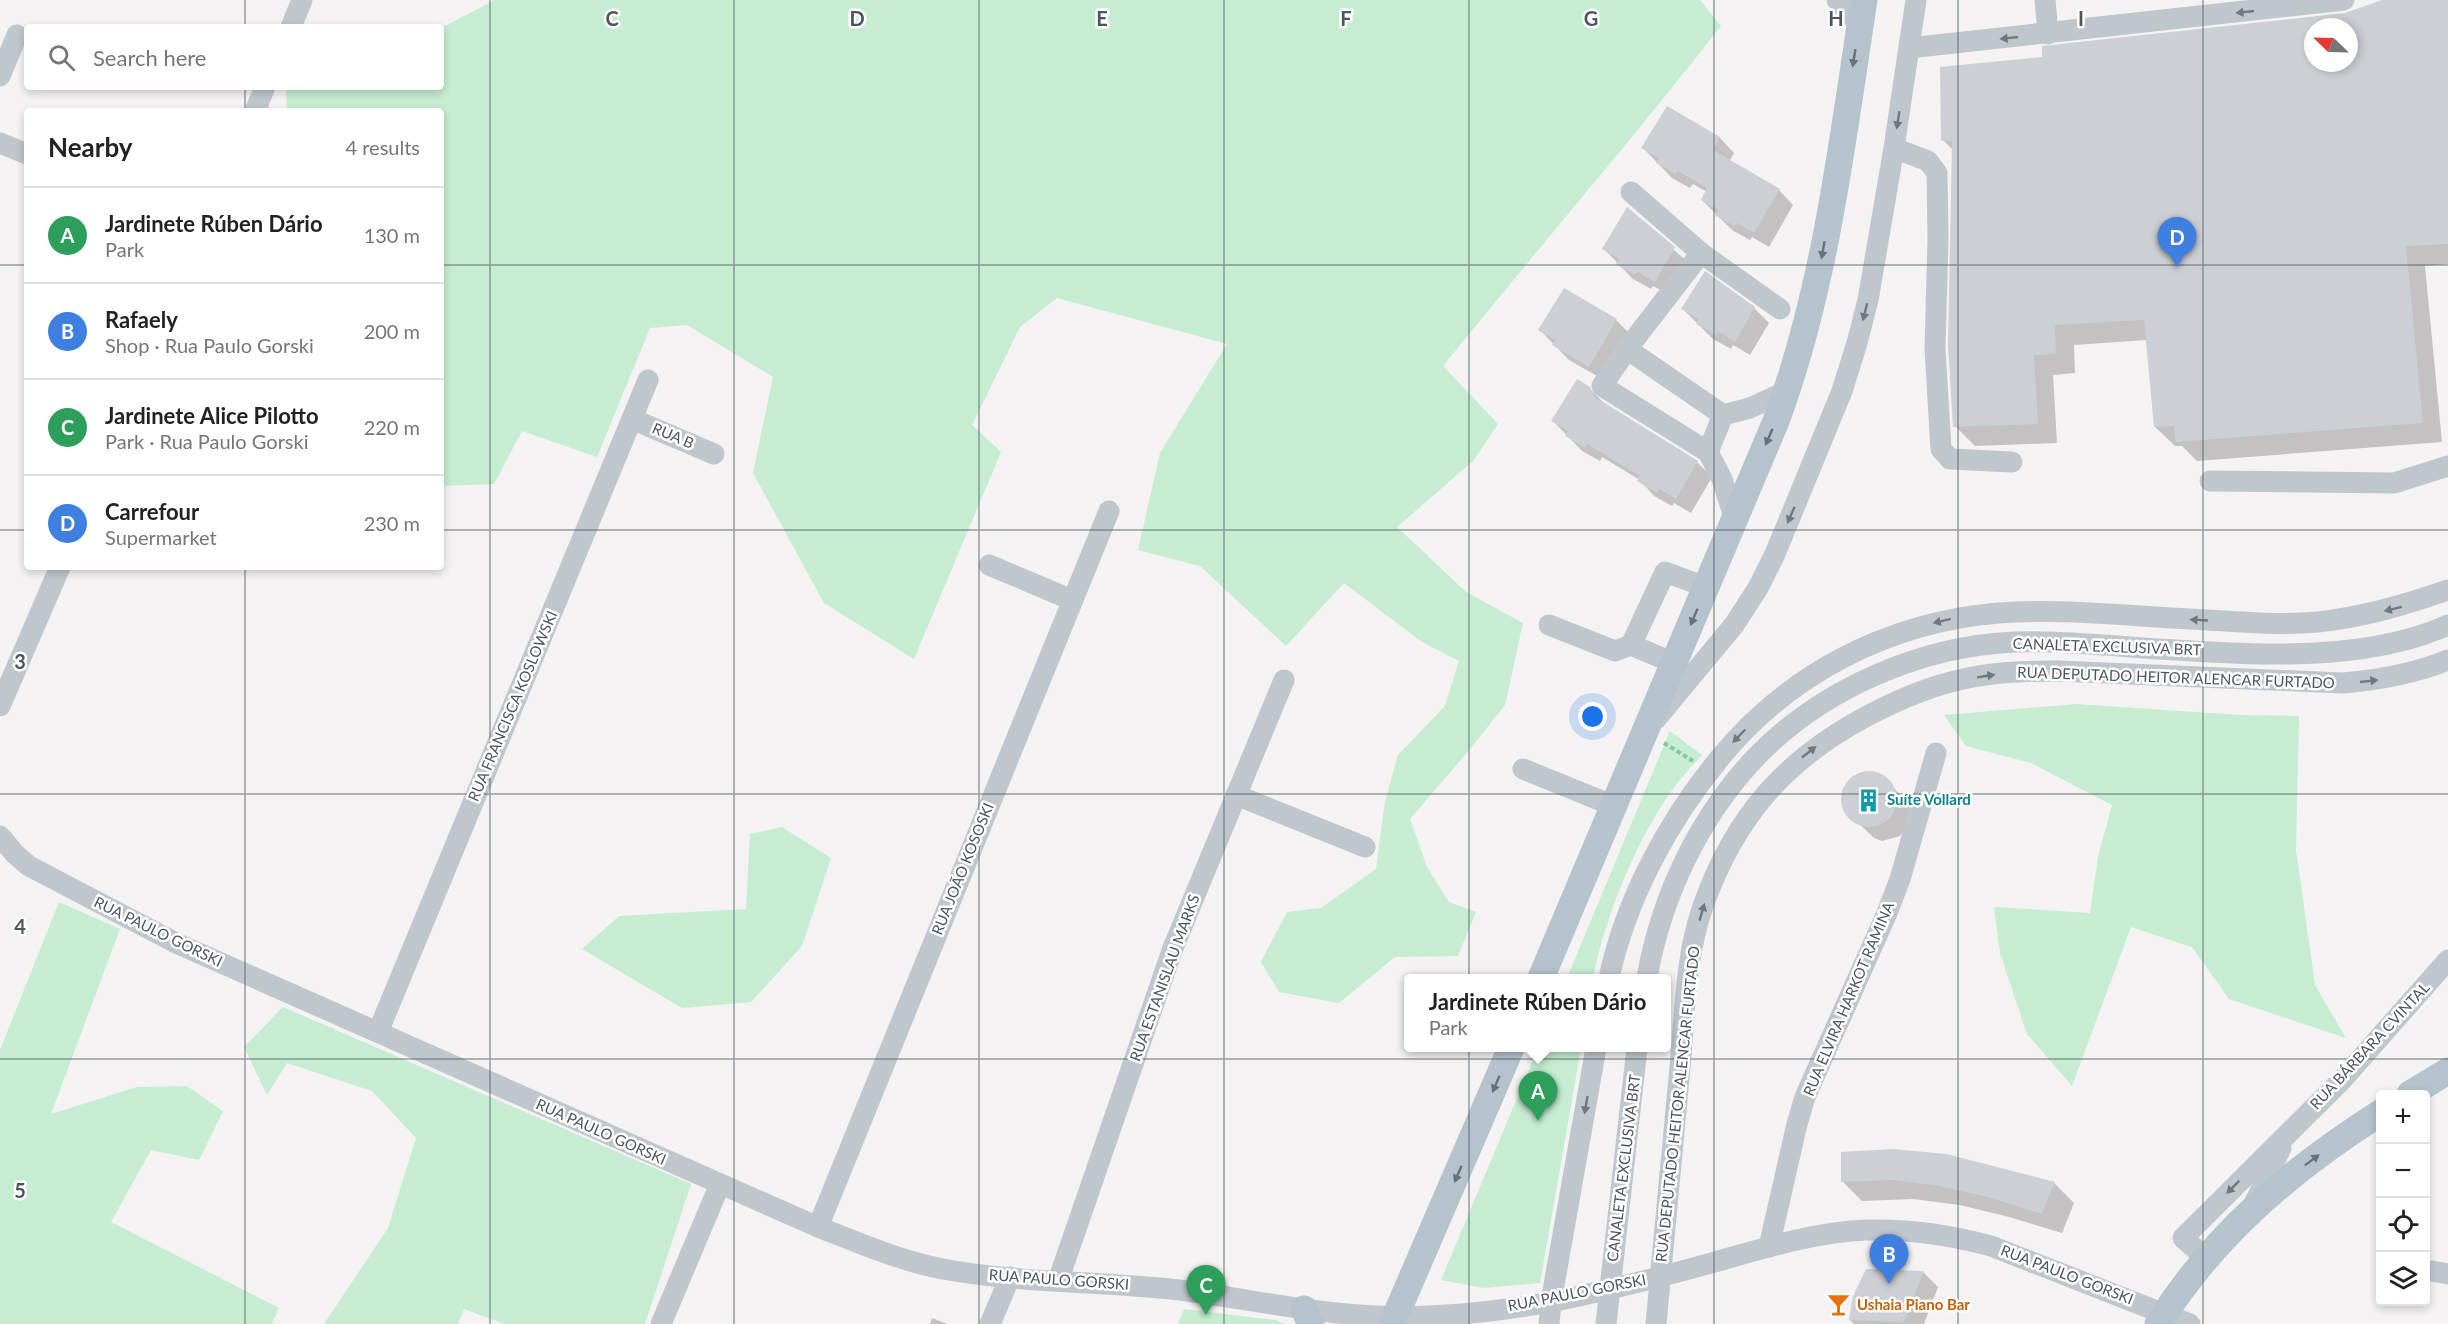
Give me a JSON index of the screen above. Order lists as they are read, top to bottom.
{
  "streets": {
    "street": [
      "RUA B",
      "CANALETA EXCLUSIVA BRT",
      "RUA DEPUTADO HEITOR ALENCAR FURTADO",
      "RUA FRANCISCA KOSLOWSKI",
      "RUA JOÃO KOSOSKI",
      "RUA PAULO GORSKI",
      "RUA ESTANISLAU MARKS",
      "RUA ELVIRA HARKOT RAMINA",
      "RUA BÁRBARA CVINTAL"
    ]
  },
  "crossings": [
    ["RUA B", "RUA FRANCISCA KOSLOWSKI"],
    ["RUA DEPUTADO HEITOR ALENCAR FURTADO", "RUA PAULO GORSKI"],
    ["RUA FRANCISCA KOSLOWSKI", "RUA PAULO GORSKI"],
    ["RUA JOÃO KOSOSKI", "RUA PAULO GORSKI"],
    ["RUA PAULO GORSKI", "RUA ESTANISLAU MARKS"],
    ["RUA PAULO GORSKI", "RUA ELVIRA HARKOT RAMINA"]
  ],
  "one_way": ["RUA DEPUTADO HEITOR ALENCAR FURTADO"],
  "places": {
    "building": ["Suíte Vollard"],
    "bar": ["Ushaia Piano Bar"]
  },
  "north": "top left",
  "page": {
    "search": "Search here",
    "heading": ["Nearby", "4 results"],
    "list": [
      {
        "mark": "A",
        "name": "Jardinete Rúben Dário",
        "note": "Park",
        "value": "130 m"
      },
      {
        "mark": "B",
        "name": "Rafaely",
        "note": "Shop · Rua Paulo Gorski",
        "value": "200 m"
      },
      {
        "mark": "C",
        "name": "Jardinete Alice Pilotto",
        "note": "Park · Rua Paulo Gorski",
        "value": "220 m"
      },
      {
        "mark": "D",
        "name": "Carrefour",
        "note": "Supermarket",
        "value": "230 m"
      }
    ],
    "pins": [
      "D",
      "A",
      "B",
      "C"
    ],
    "popup": ["Jardinete Rúben Dário", "Park"],
    "map_buttons": ["+", "−"]
  },
  "grid": {
    "columns": [
      "C",
      "D",
      "E",
      "F",
      "G",
      "H",
      "I"
    ],
    "rows": ["3", "4", "5"]
  }
}
